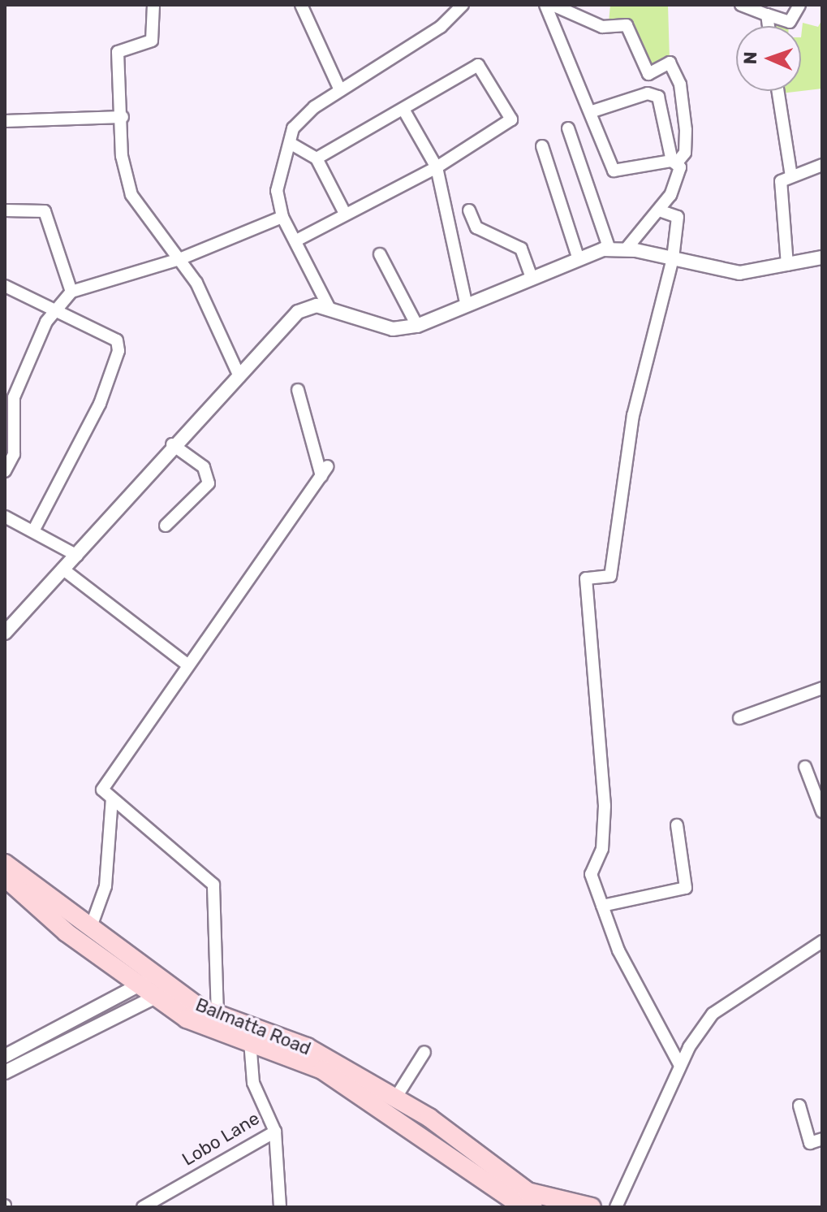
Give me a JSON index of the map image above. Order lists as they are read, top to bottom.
{
  "streets": {
    "main road": ["Balmatta Road"],
    "street": ["Lobo Lane"]
  },
  "north": "left"
}
